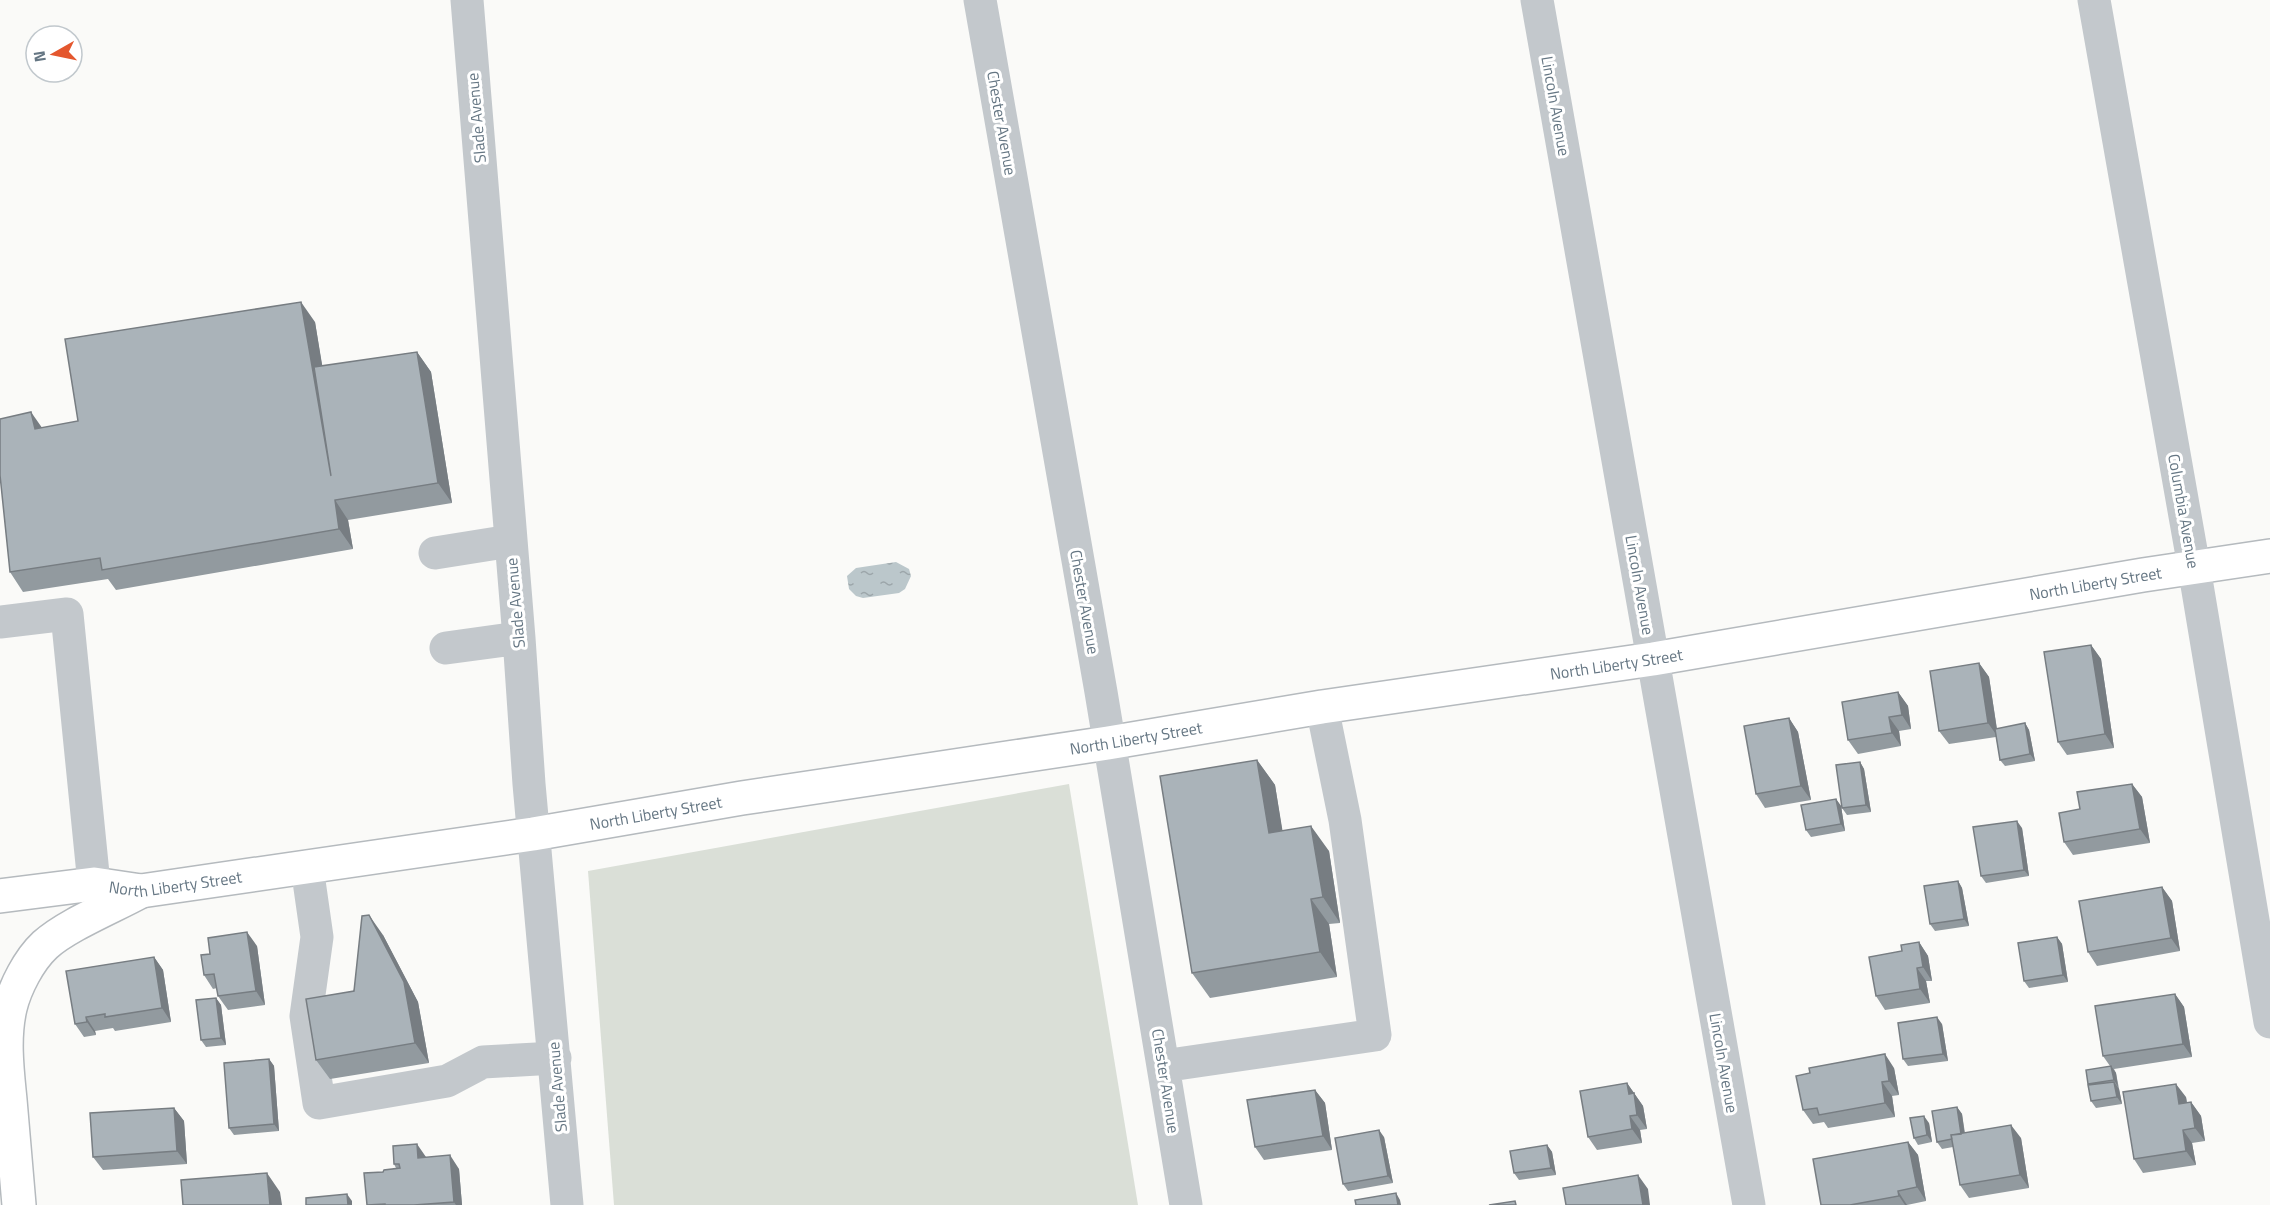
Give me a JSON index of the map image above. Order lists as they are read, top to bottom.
{
  "streets": {
    "main road": ["North Liberty Street"],
    "street": [
      "Lincoln Avenue",
      "Slade Avenue",
      "Chester Avenue",
      "Columbia Avenue"
    ]
  },
  "crossings": [
    ["Lincoln Avenue", "North Liberty Street"],
    ["Slade Avenue", "North Liberty Street"],
    ["Chester Avenue", "North Liberty Street"],
    ["Columbia Avenue", "North Liberty Street"]
  ],
  "north": "left"
}
